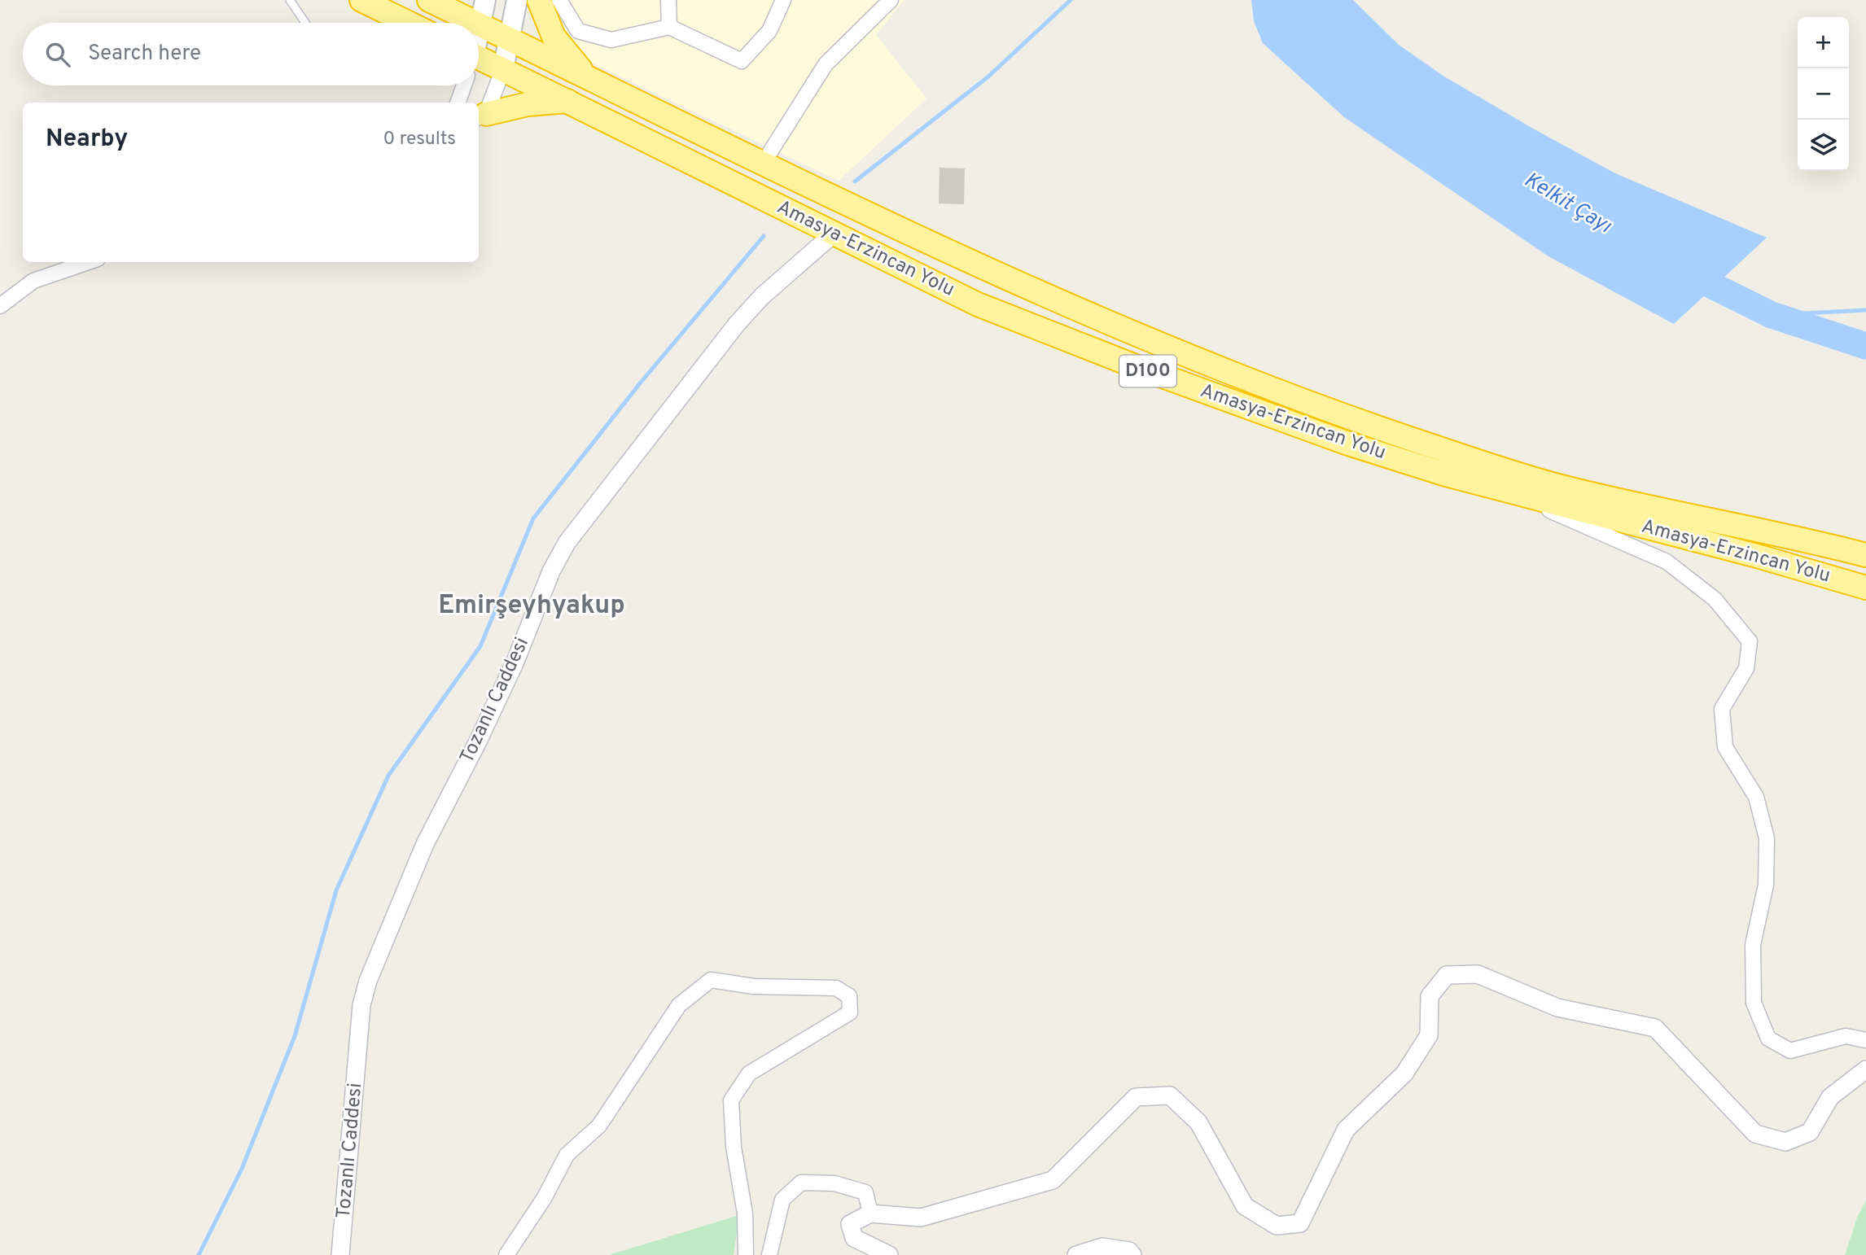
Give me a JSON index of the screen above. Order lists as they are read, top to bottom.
{
  "streets": {
    "highway": ["Amasya-Erzincan Yolu", "D100"],
    "street": ["Tozanlı Caddesi"]
  },
  "crossings": [
    ["Amasya-Erzincan Yolu", "Tozanlı Caddesi"]
  ],
  "districts": ["Emirşeyhyakup"],
  "water": ["Kelkit Çayı"],
  "page": {
    "map_buttons": ["+", "−"],
    "search": "Search here",
    "heading": ["Nearby", "0 results"]
  }
}
